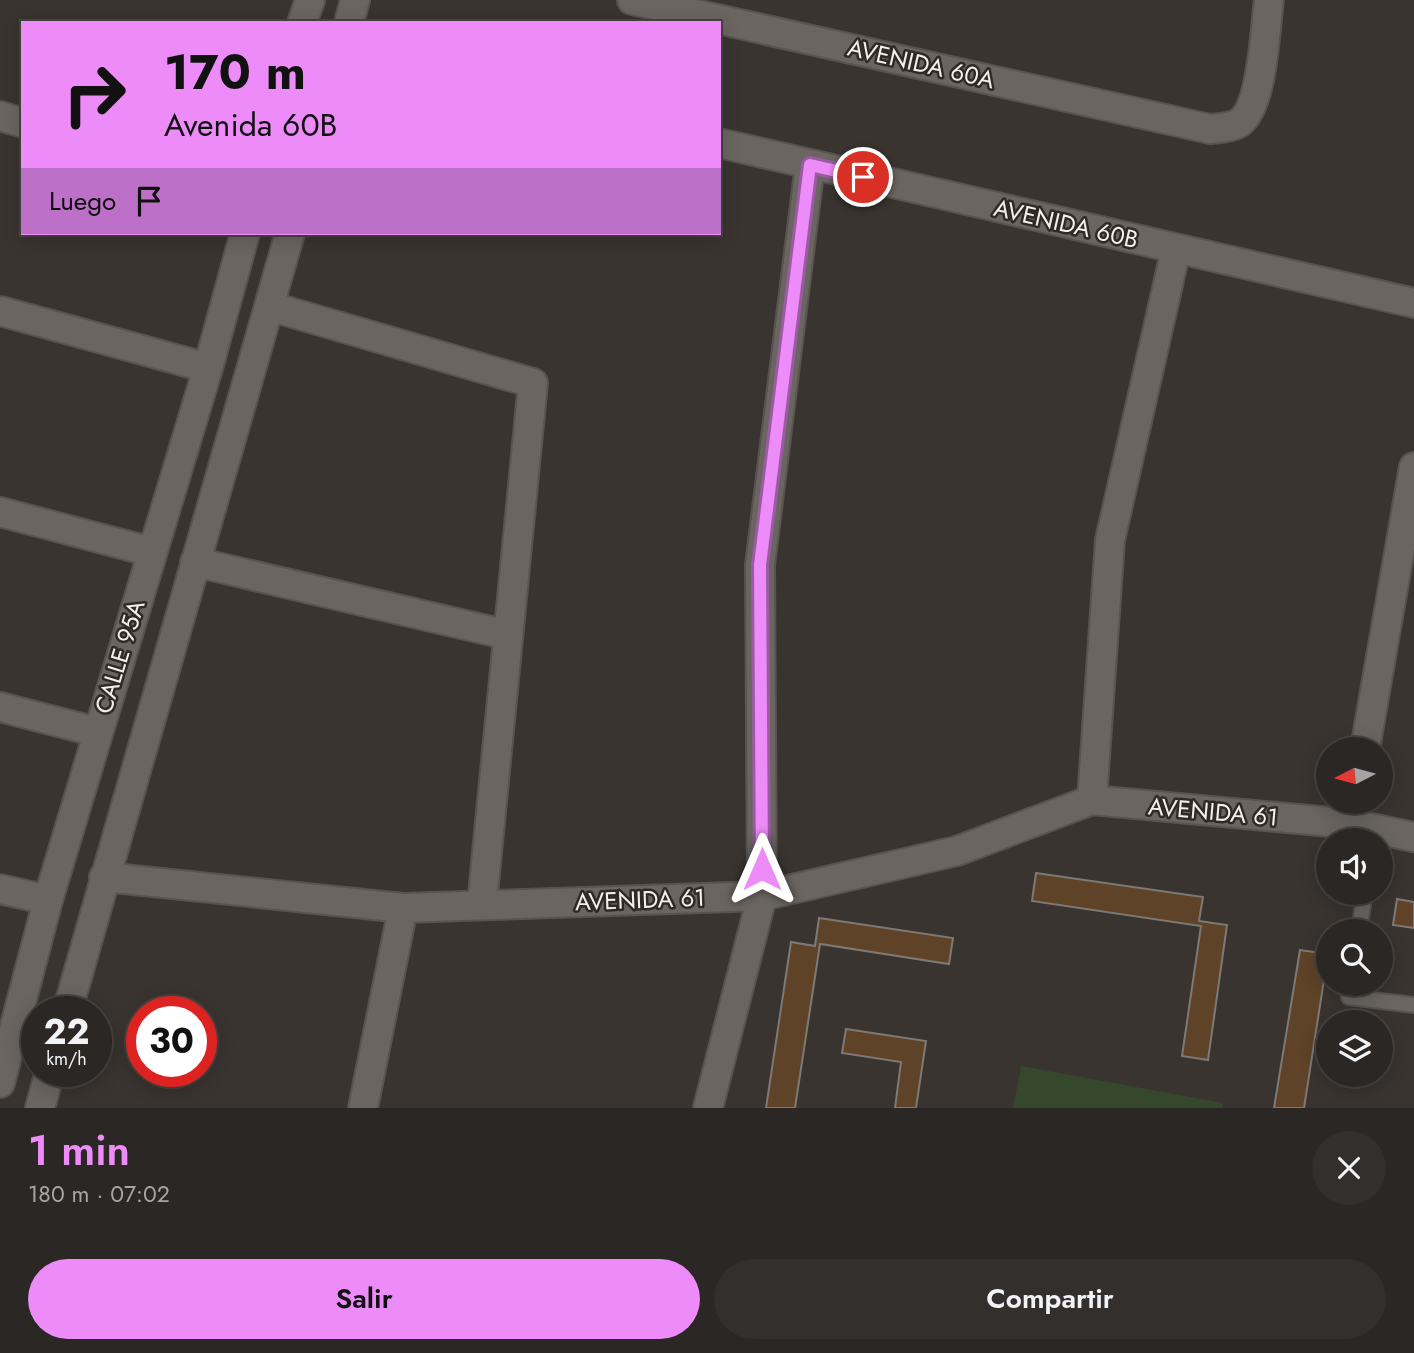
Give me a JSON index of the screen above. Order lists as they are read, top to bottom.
{
  "streets": {
    "street": [
      "AVENIDA 60A",
      "AVENIDA 60B",
      "CALLE 95A",
      "AVENIDA 61"
    ]
  },
  "crossings": [
    ["CALLE 95A", "AVENIDA 61"]
  ],
  "north": "left",
  "page": {
    "turn": ["170 m", "Avenida 60B"],
    "then": "Luego",
    "speed": "22 km/h",
    "limit": "30",
    "heading": ["1 min", "180 m · 07:02"],
    "buttons": ["Salir", "Compartir"]
  }
}
